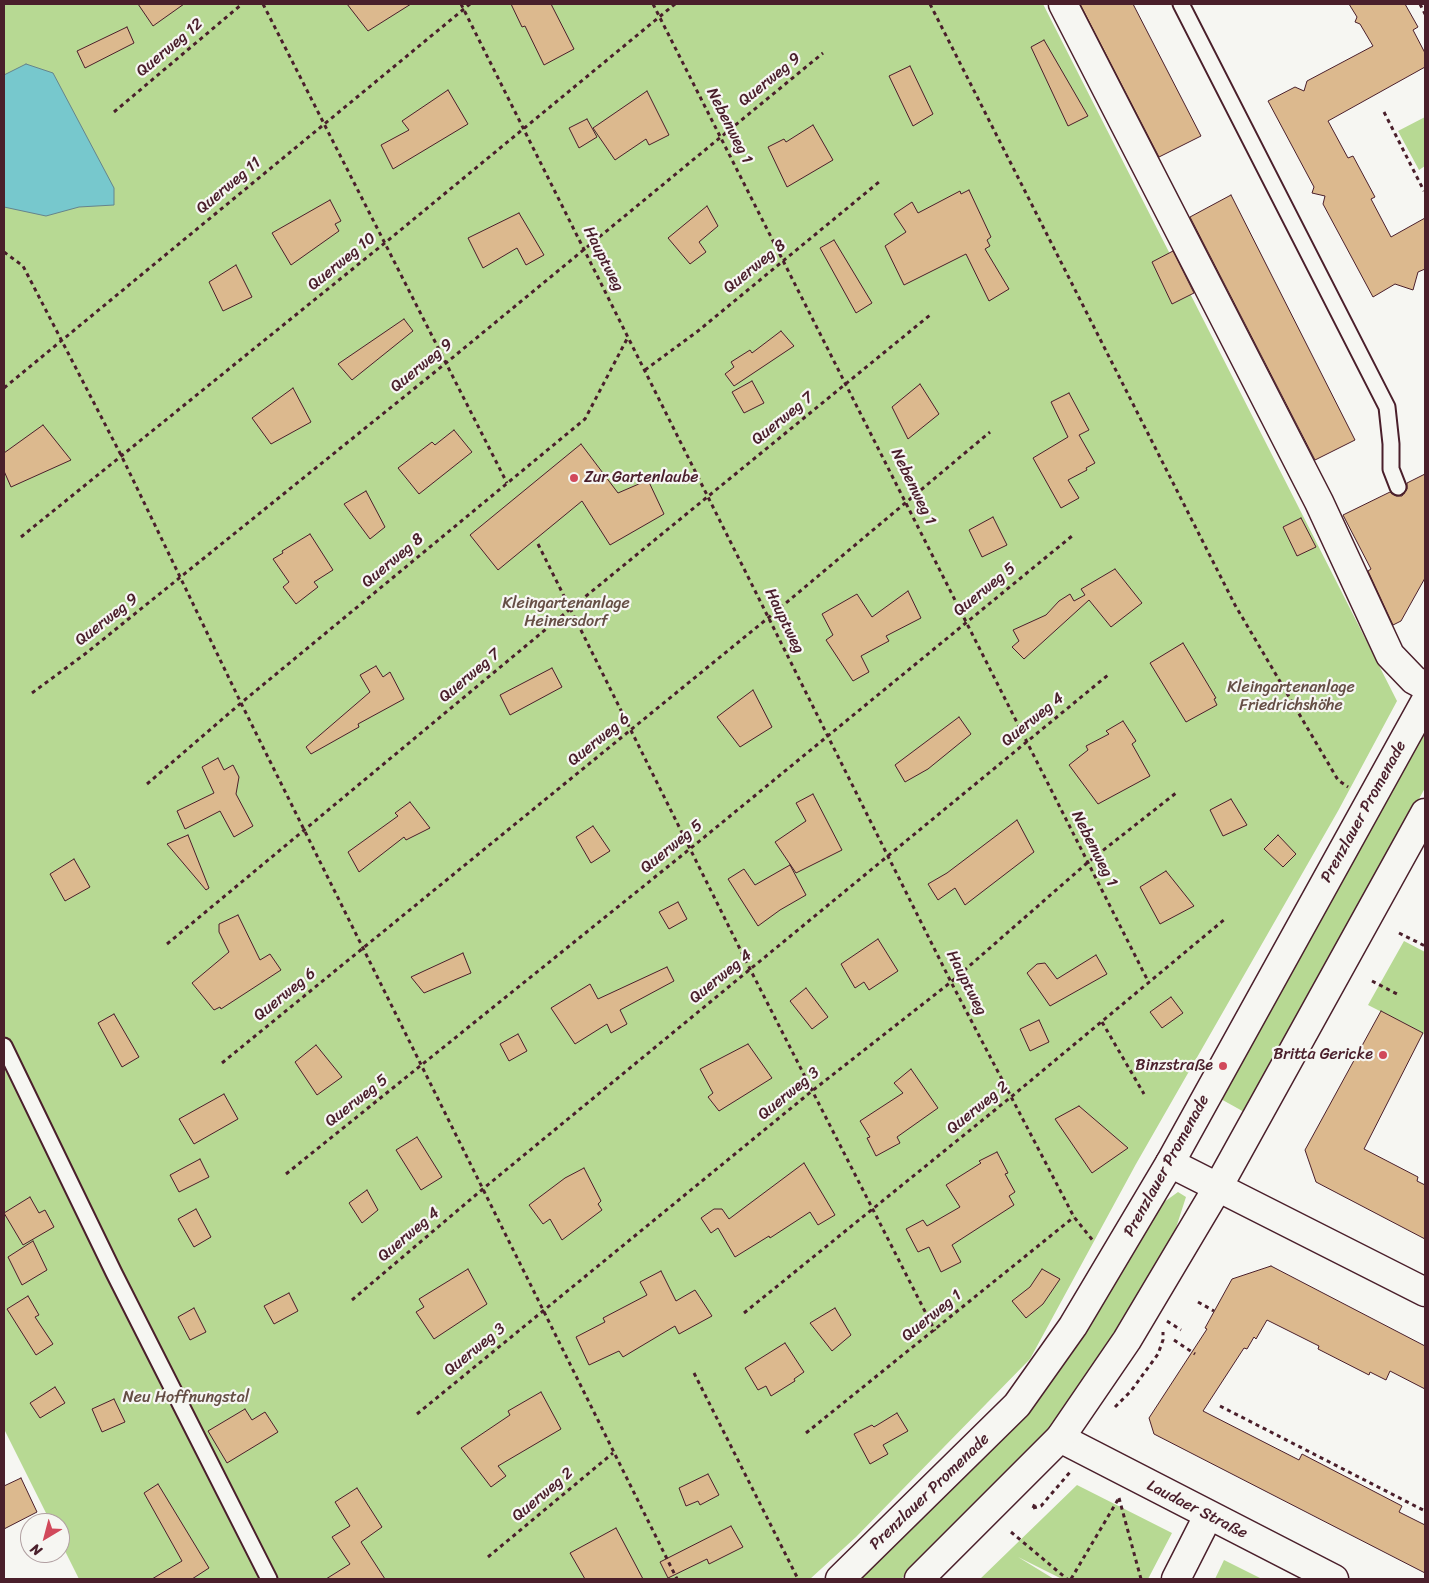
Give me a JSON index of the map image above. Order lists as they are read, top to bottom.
{
  "streets": {
    "main road": ["Prenzlauer Promenade", "Laudaer Straße"],
    "path": [
      "Querweg 12",
      "Querweg 9",
      "Nebenweg 1",
      "Querweg 11",
      "Hauptweg",
      "Querweg 10",
      "Querweg 8",
      "Querweg 7",
      "Querweg 5",
      "Querweg 4",
      "Querweg 6",
      "Querweg 3",
      "Querweg 2",
      "Querweg 1"
    ]
  },
  "crossings": [
    ["Querweg 9", "Nebenweg 1"],
    ["Querweg 9", "Hauptweg"],
    ["Nebenweg 1", "Querweg 10"],
    ["Nebenweg 1", "Querweg 8"],
    ["Nebenweg 1", "Querweg 7"],
    ["Nebenweg 1", "Querweg 5"],
    ["Nebenweg 1", "Querweg 4"],
    ["Nebenweg 1", "Querweg 6"],
    ["Nebenweg 1", "Querweg 3"],
    ["Nebenweg 1", "Querweg 2"],
    ["Querweg 11", "Hauptweg"],
    ["Hauptweg", "Querweg 10"],
    ["Hauptweg", "Querweg 8"],
    ["Hauptweg", "Querweg 7"],
    ["Hauptweg", "Querweg 5"],
    ["Hauptweg", "Querweg 4"],
    ["Hauptweg", "Querweg 6"],
    ["Hauptweg", "Querweg 3"],
    ["Hauptweg", "Querweg 2"],
    ["Hauptweg", "Querweg 1"]
  ],
  "parks": ["Kleingartenanlage Heinersdorf", "Kleingartenanlage Friedrichshöhe", "Neu Hoffnungstal"],
  "places": ["Zur Gartenlaube", "Britta Gericke", "Binzstraße"],
  "north": "bottom left"
}
